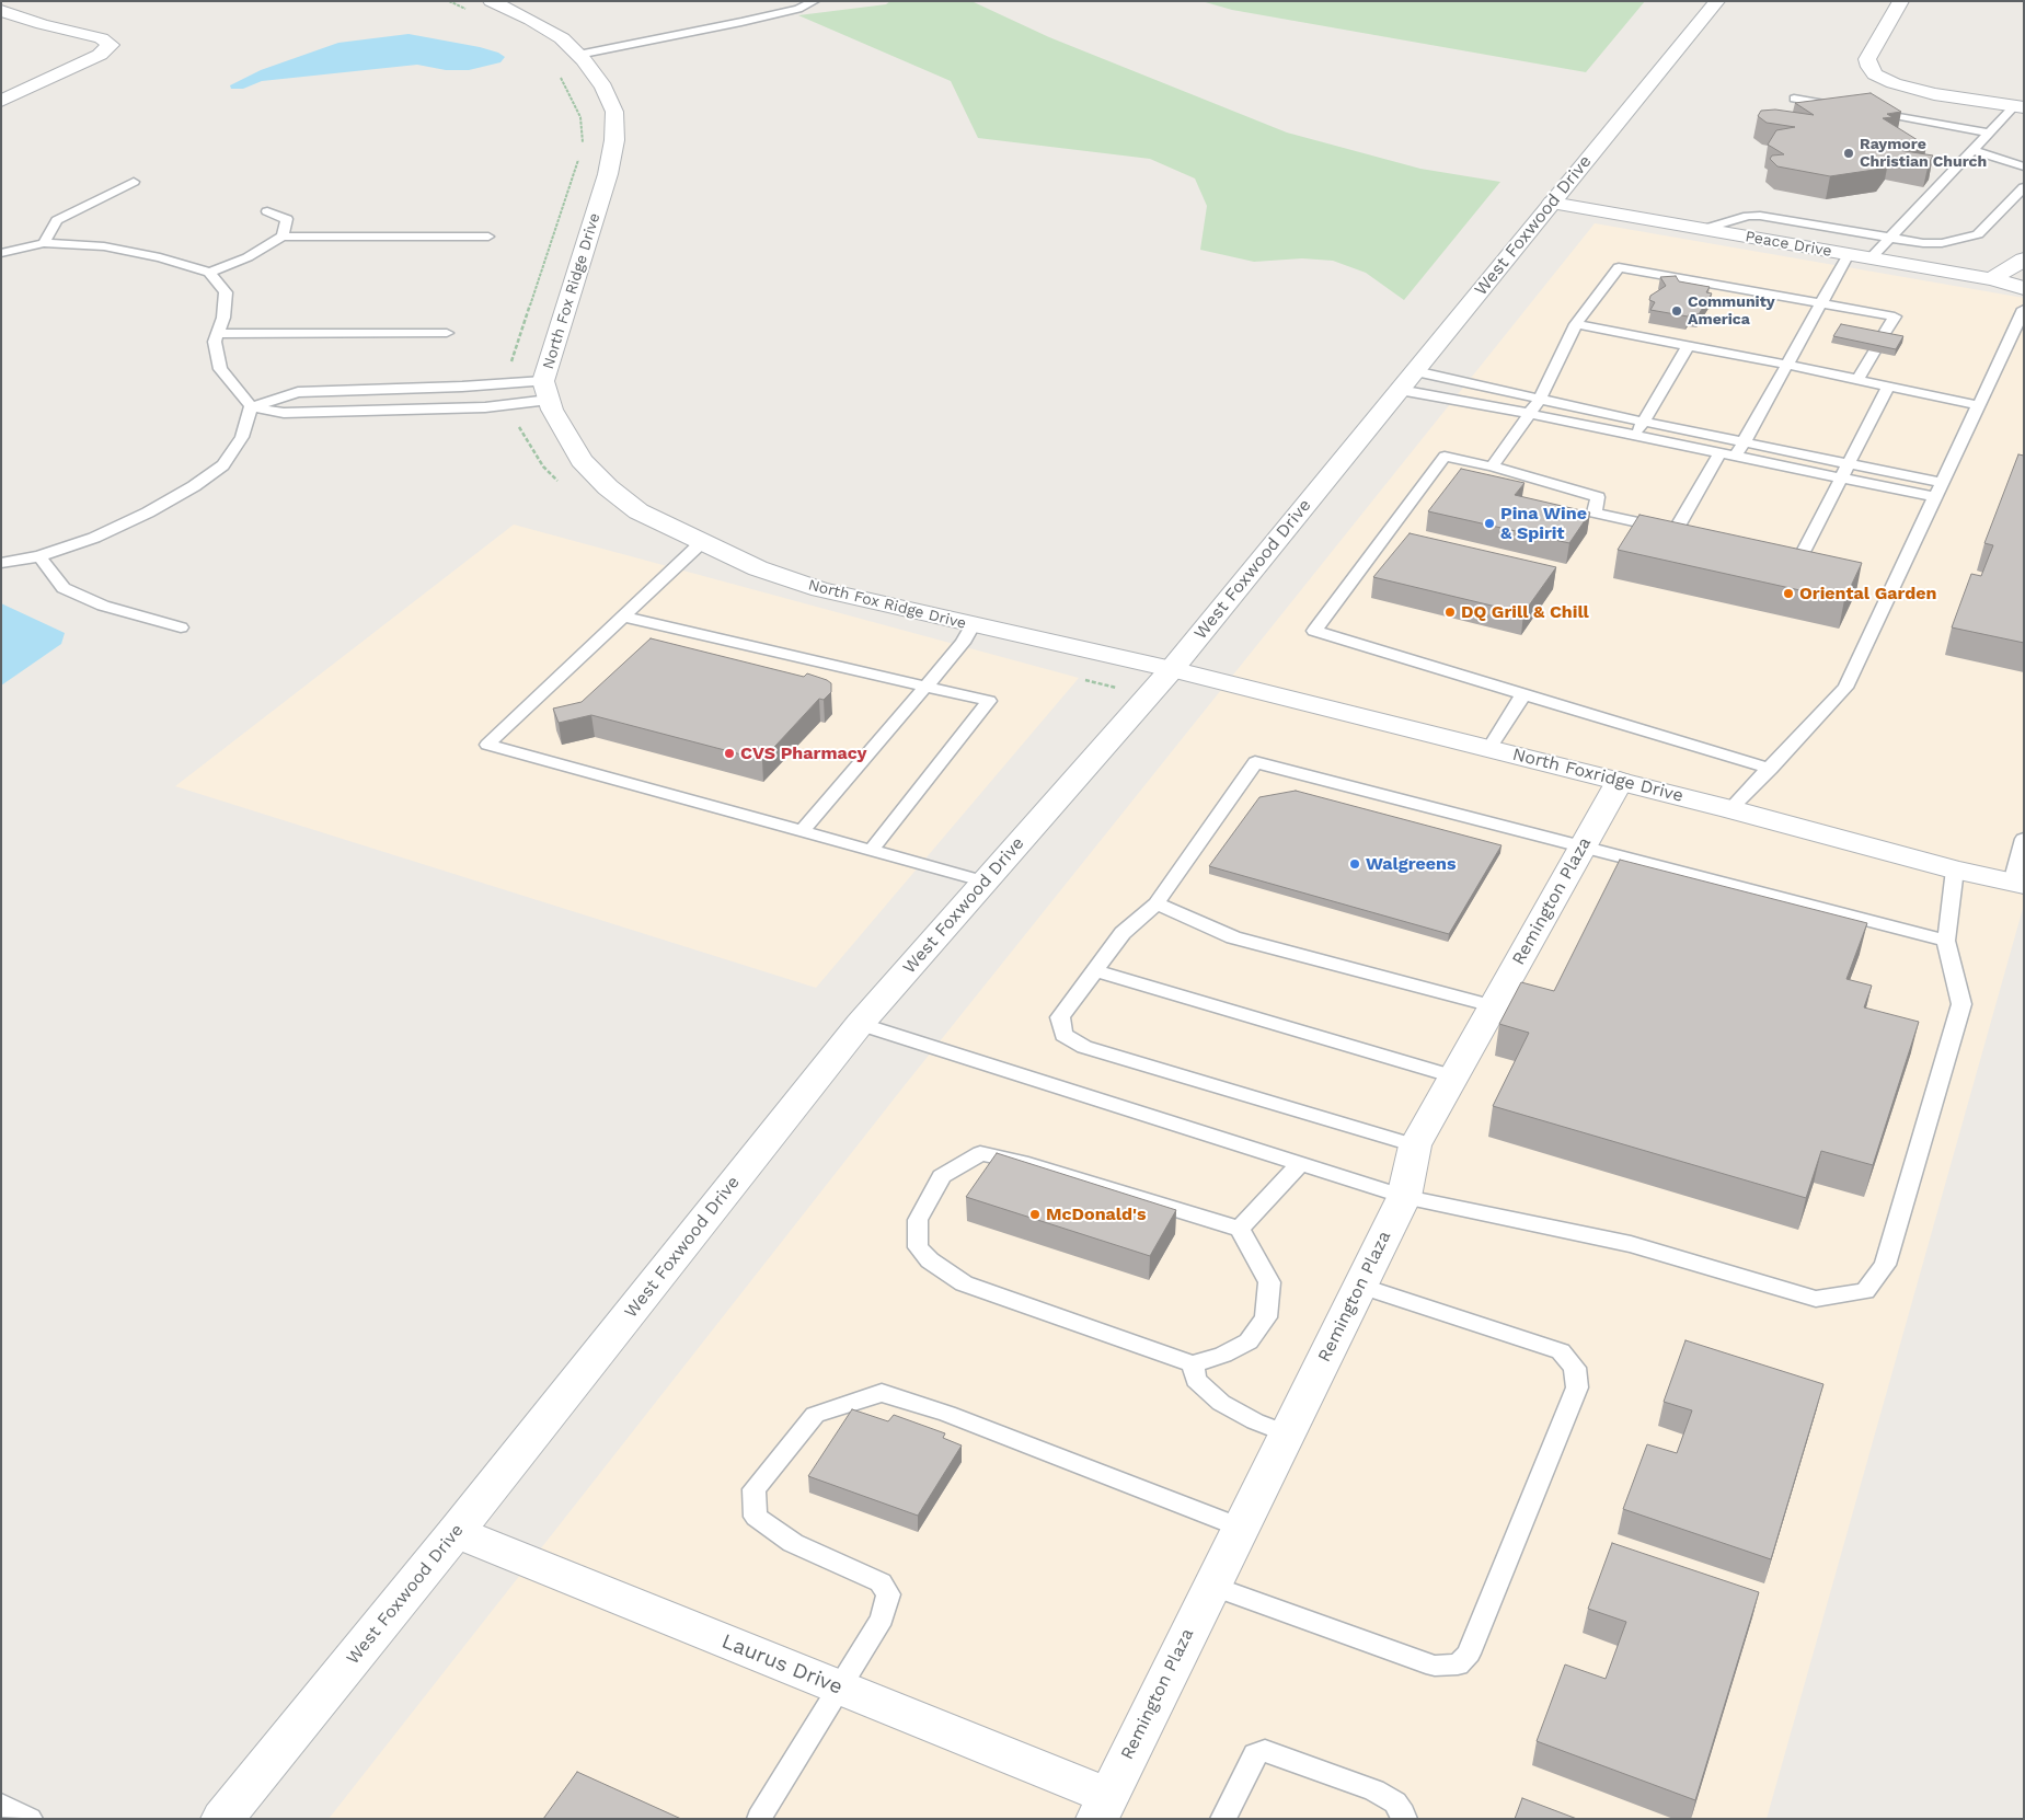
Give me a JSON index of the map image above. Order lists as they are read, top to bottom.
{
  "streets": {
    "street": [
      "West Foxwood Drive",
      "Peace Drive",
      "North Fox Ridge Drive",
      "North Foxridge Drive",
      "Remington Plaza",
      "Laurus Drive"
    ]
  },
  "crossings": [
    ["West Foxwood Drive", "Peace Drive"],
    ["West Foxwood Drive", "North Fox Ridge Drive"],
    ["West Foxwood Drive", "North Foxridge Drive"],
    ["West Foxwood Drive", "Laurus Drive"],
    ["North Fox Ridge Drive", "North Foxridge Drive"],
    ["North Foxridge Drive", "Remington Plaza"],
    ["Remington Plaza", "Laurus Drive"]
  ],
  "places": [
    "Raymore Christian Church",
    "Community America",
    "Pina Wine & Spirit",
    "Oriental Garden",
    "DQ Grill & Chill",
    "CVS Pharmacy",
    "Walgreens",
    "McDonald's"
  ]
}
